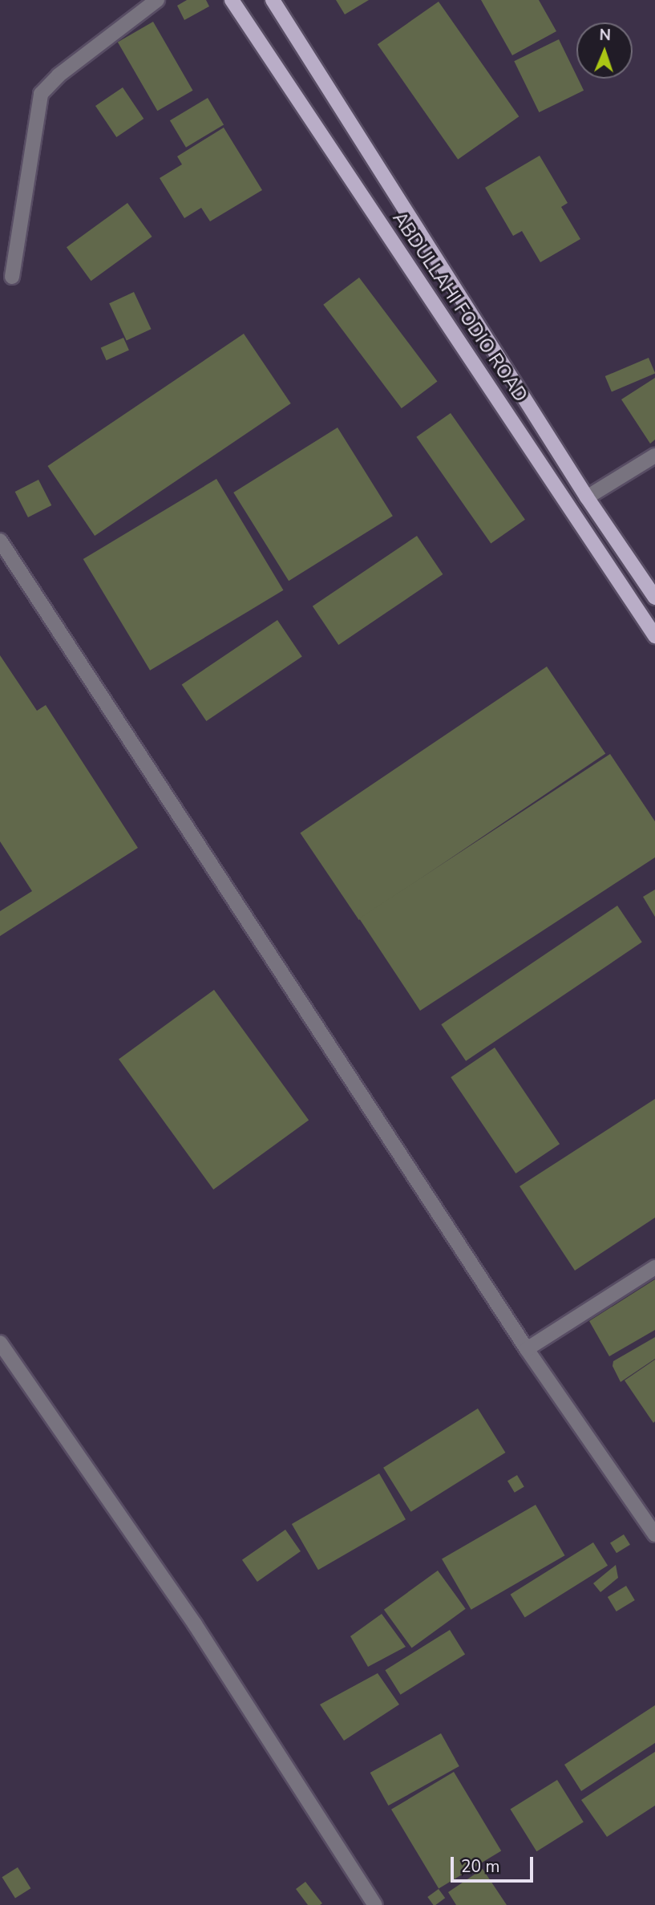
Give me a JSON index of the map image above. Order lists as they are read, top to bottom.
{
  "streets": {
    "main road": ["ABDULLAHI FODIO ROAD"]
  },
  "scale_bar": "20 m",
  "north": "top"
}
